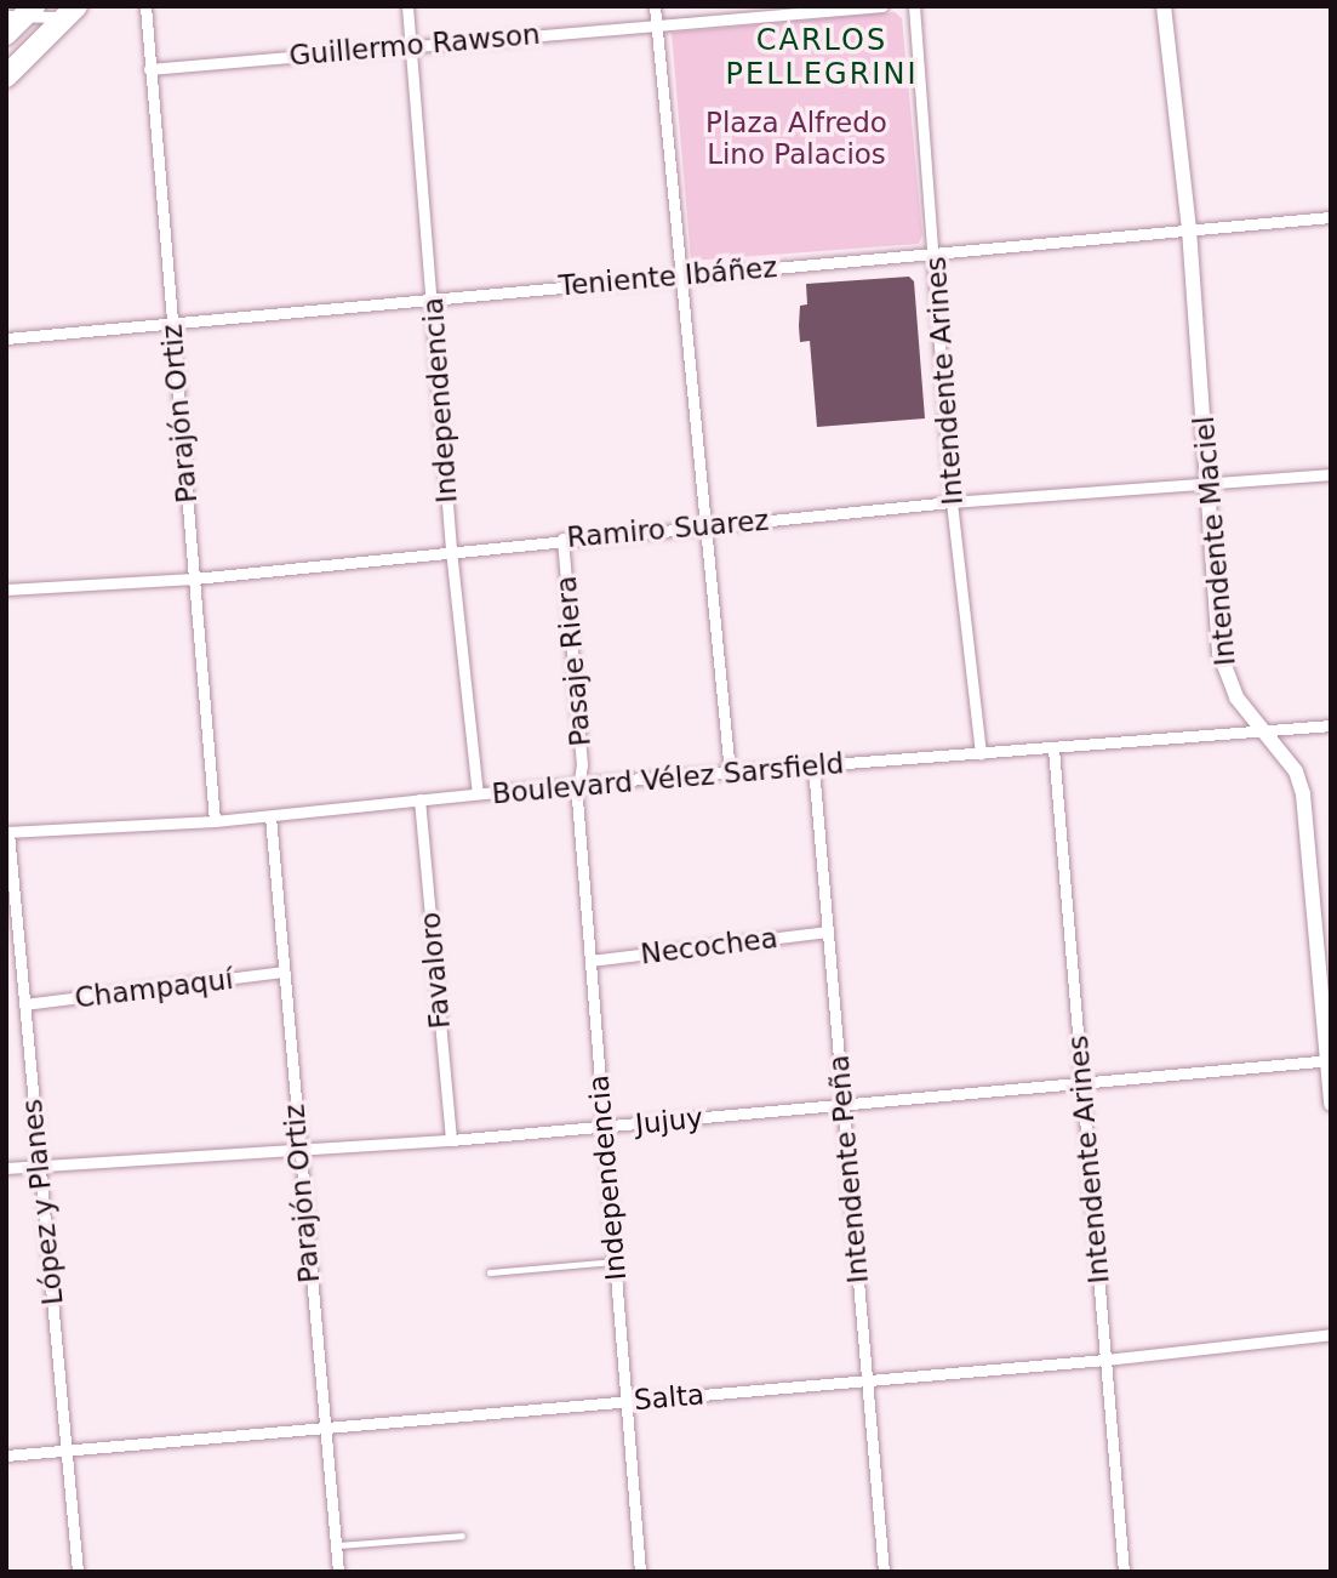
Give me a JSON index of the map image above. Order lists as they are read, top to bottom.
{
  "streets": {
    "main road": ["Intendente Maciel"],
    "street": [
      "Guillermo Rawson",
      "Teniente Ibáñez",
      "Intendente Arines",
      "Independencia",
      "Parajón Ortiz",
      "Ramiro Suarez",
      "Pasaje Riera",
      "Boulevard Vélez Sarsfield",
      "Necochea",
      "Favaloro",
      "Champaquí",
      "Jujuy",
      "Intendente Peña",
      "López y Planes",
      "Salta"
    ]
  },
  "crossings": [
    ["Guillermo Rawson", "Independencia"],
    ["Guillermo Rawson", "Parajón Ortiz"],
    ["Teniente Ibáñez", "Intendente Arines"],
    ["Teniente Ibáñez", "Independencia"],
    ["Teniente Ibáñez", "Parajón Ortiz"],
    ["Teniente Ibáñez", "Intendente Maciel"],
    ["Intendente Arines", "Ramiro Suarez"],
    ["Intendente Arines", "Boulevard Vélez Sarsfield"],
    ["Intendente Arines", "Jujuy"],
    ["Intendente Arines", "Salta"],
    ["Independencia", "Ramiro Suarez"],
    ["Independencia", "Pasaje Riera"],
    ["Independencia", "Boulevard Vélez Sarsfield"],
    ["Independencia", "Necochea"],
    ["Independencia", "Jujuy"],
    ["Independencia", "Salta"],
    ["Parajón Ortiz", "Ramiro Suarez"],
    ["Parajón Ortiz", "Boulevard Vélez Sarsfield"],
    ["Parajón Ortiz", "Champaquí"],
    ["Parajón Ortiz", "Jujuy"],
    ["Parajón Ortiz", "Salta"],
    ["Ramiro Suarez", "Intendente Maciel"],
    ["Ramiro Suarez", "Pasaje Riera"],
    ["Intendente Maciel", "Boulevard Vélez Sarsfield"],
    ["Intendente Maciel", "Jujuy"],
    ["Pasaje Riera", "Boulevard Vélez Sarsfield"],
    ["Boulevard Vélez Sarsfield", "Favaloro"],
    ["Boulevard Vélez Sarsfield", "Intendente Peña"],
    ["Boulevard Vélez Sarsfield", "López y Planes"],
    ["Necochea", "Intendente Peña"],
    ["Favaloro", "Jujuy"],
    ["Champaquí", "López y Planes"],
    ["Jujuy", "Intendente Peña"],
    ["Jujuy", "López y Planes"],
    ["Intendente Peña", "Salta"],
    ["López y Planes", "Salta"]
  ],
  "districts": ["CARLOS PELLEGRINI"],
  "parks": ["Plaza Alfredo Lino Palacios"]
}
